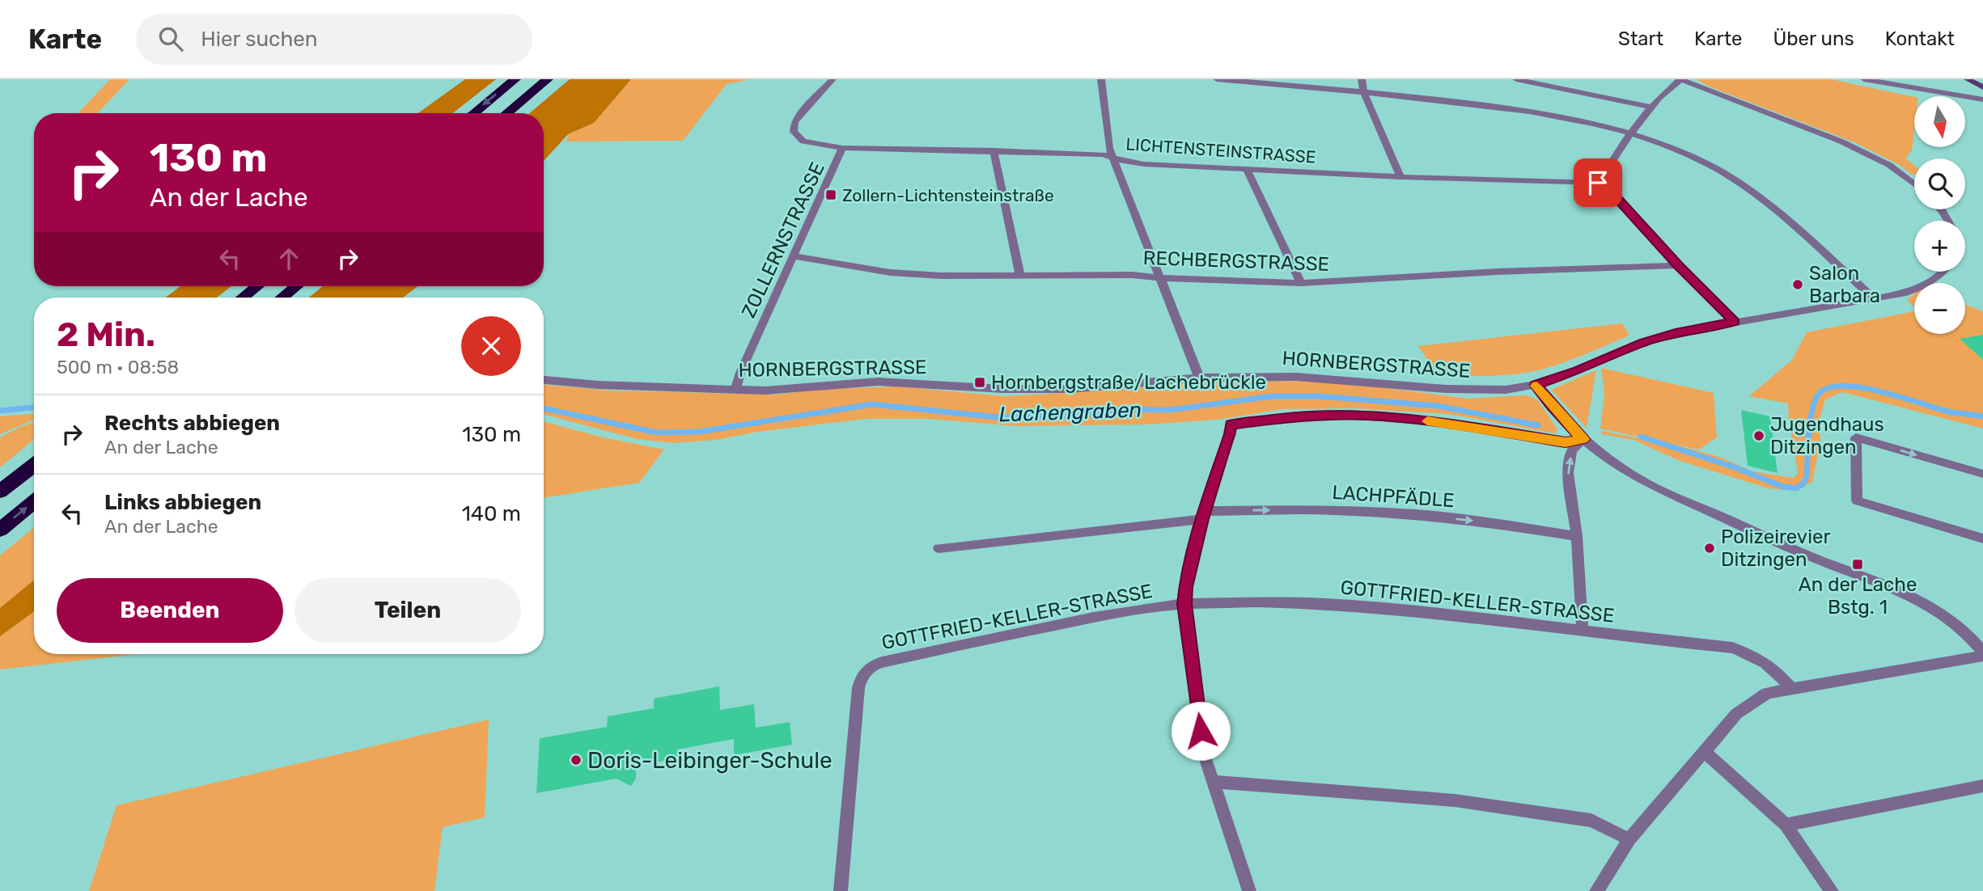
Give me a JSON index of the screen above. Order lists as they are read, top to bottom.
{
  "streets": {
    "street": [
      "LICHTENSTEINSTRASSE",
      "ZOLLERNSTRASSE",
      "RECHBERGSTRASSE",
      "HORNBERGSTRASSE",
      "LACHPFÄDLE",
      "GOTTFRIED-KELLER-STRASSE"
    ]
  },
  "crossings": [
    ["LICHTENSTEINSTRASSE", "ZOLLERNSTRASSE"],
    ["ZOLLERNSTRASSE", "RECHBERGSTRASSE"],
    ["ZOLLERNSTRASSE", "HORNBERGSTRASSE"]
  ],
  "one_way": ["LACHPFÄDLE"],
  "water": ["Lachengraben"],
  "places": {
    "transit": ["Zollern-Lichtensteinstraße", "Hornbergstraße/Lachebrückle", "An der Lache Bstg. 1"],
    "other": [
      "Salon Barbara",
      "Jugendhaus Ditzingen",
      "Polizeirevier Ditzingen",
      "Doris-Leibinger-Schule"
    ]
  },
  "north": "bottom",
  "page": {
    "header": "Karte",
    "search": "Hier suchen",
    "nav": [
      "Start",
      "Karte",
      "Über uns",
      "Kontakt"
    ],
    "map_buttons": ["+", "−"],
    "turn": ["130 m", "An der Lache"],
    "heading": ["2 Min.", "500 m · 08:58"],
    "list": [
      {
        "name": "Rechts abbiegen",
        "note": "An der Lache",
        "value": "130 m"
      },
      {
        "name": "Links abbiegen",
        "note": "An der Lache",
        "value": "140 m"
      }
    ],
    "buttons": ["Beenden", "Teilen"]
  }
}
